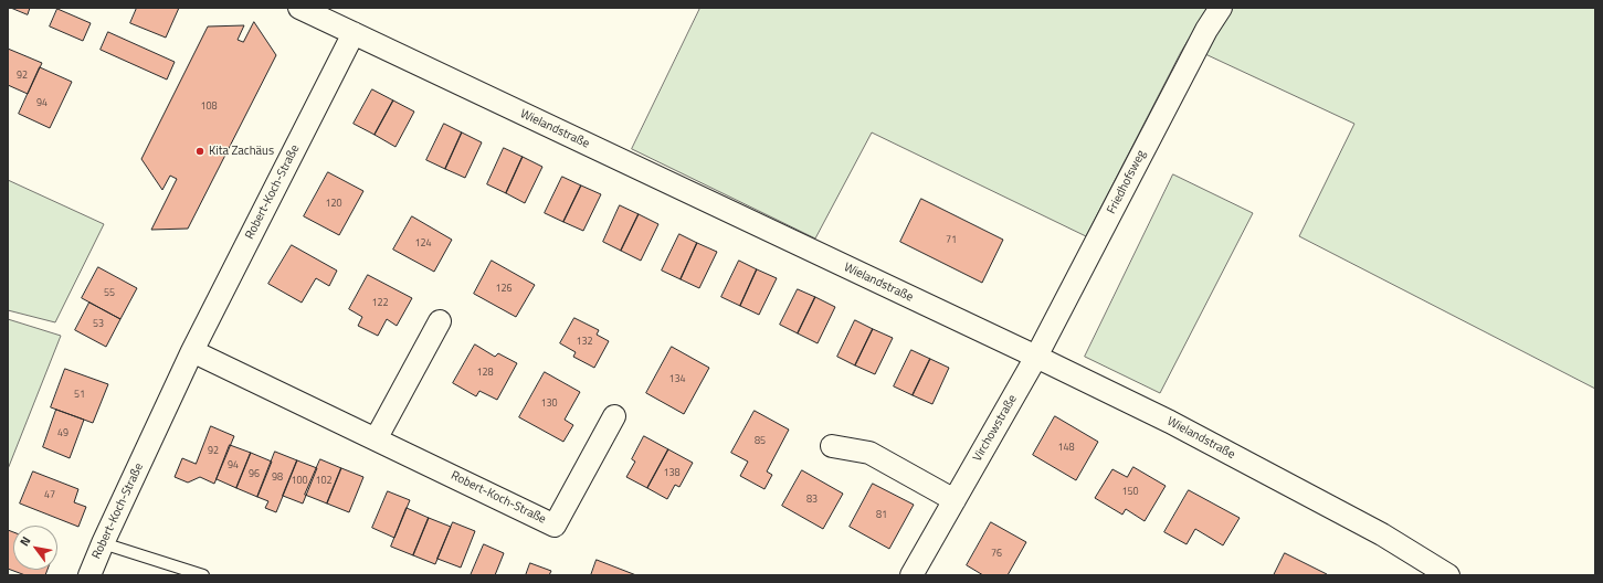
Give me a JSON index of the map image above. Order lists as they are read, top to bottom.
{
  "streets": {
    "street": [
      "Wielandstraße",
      "Friedhofsweg",
      "Robert-Koch-Straße",
      "Virchowstraße"
    ]
  },
  "crossings": [
    ["Wielandstraße", "Friedhofsweg"],
    ["Wielandstraße", "Robert-Koch-Straße"],
    ["Wielandstraße", "Virchowstraße"],
    ["Friedhofsweg", "Virchowstraße"]
  ],
  "places": ["Kita Zachäus"],
  "house_numbers": [
    "92",
    "94",
    "108",
    "120",
    "71",
    "124",
    "126",
    "55",
    "122",
    "53",
    "132",
    "128",
    "134",
    "51",
    "130",
    "49",
    "85",
    "148",
    "92",
    "94",
    "138",
    "96",
    "98",
    "100",
    "102",
    "150",
    "47",
    "83",
    "81",
    "76"
  ],
  "north": "top left"
}
